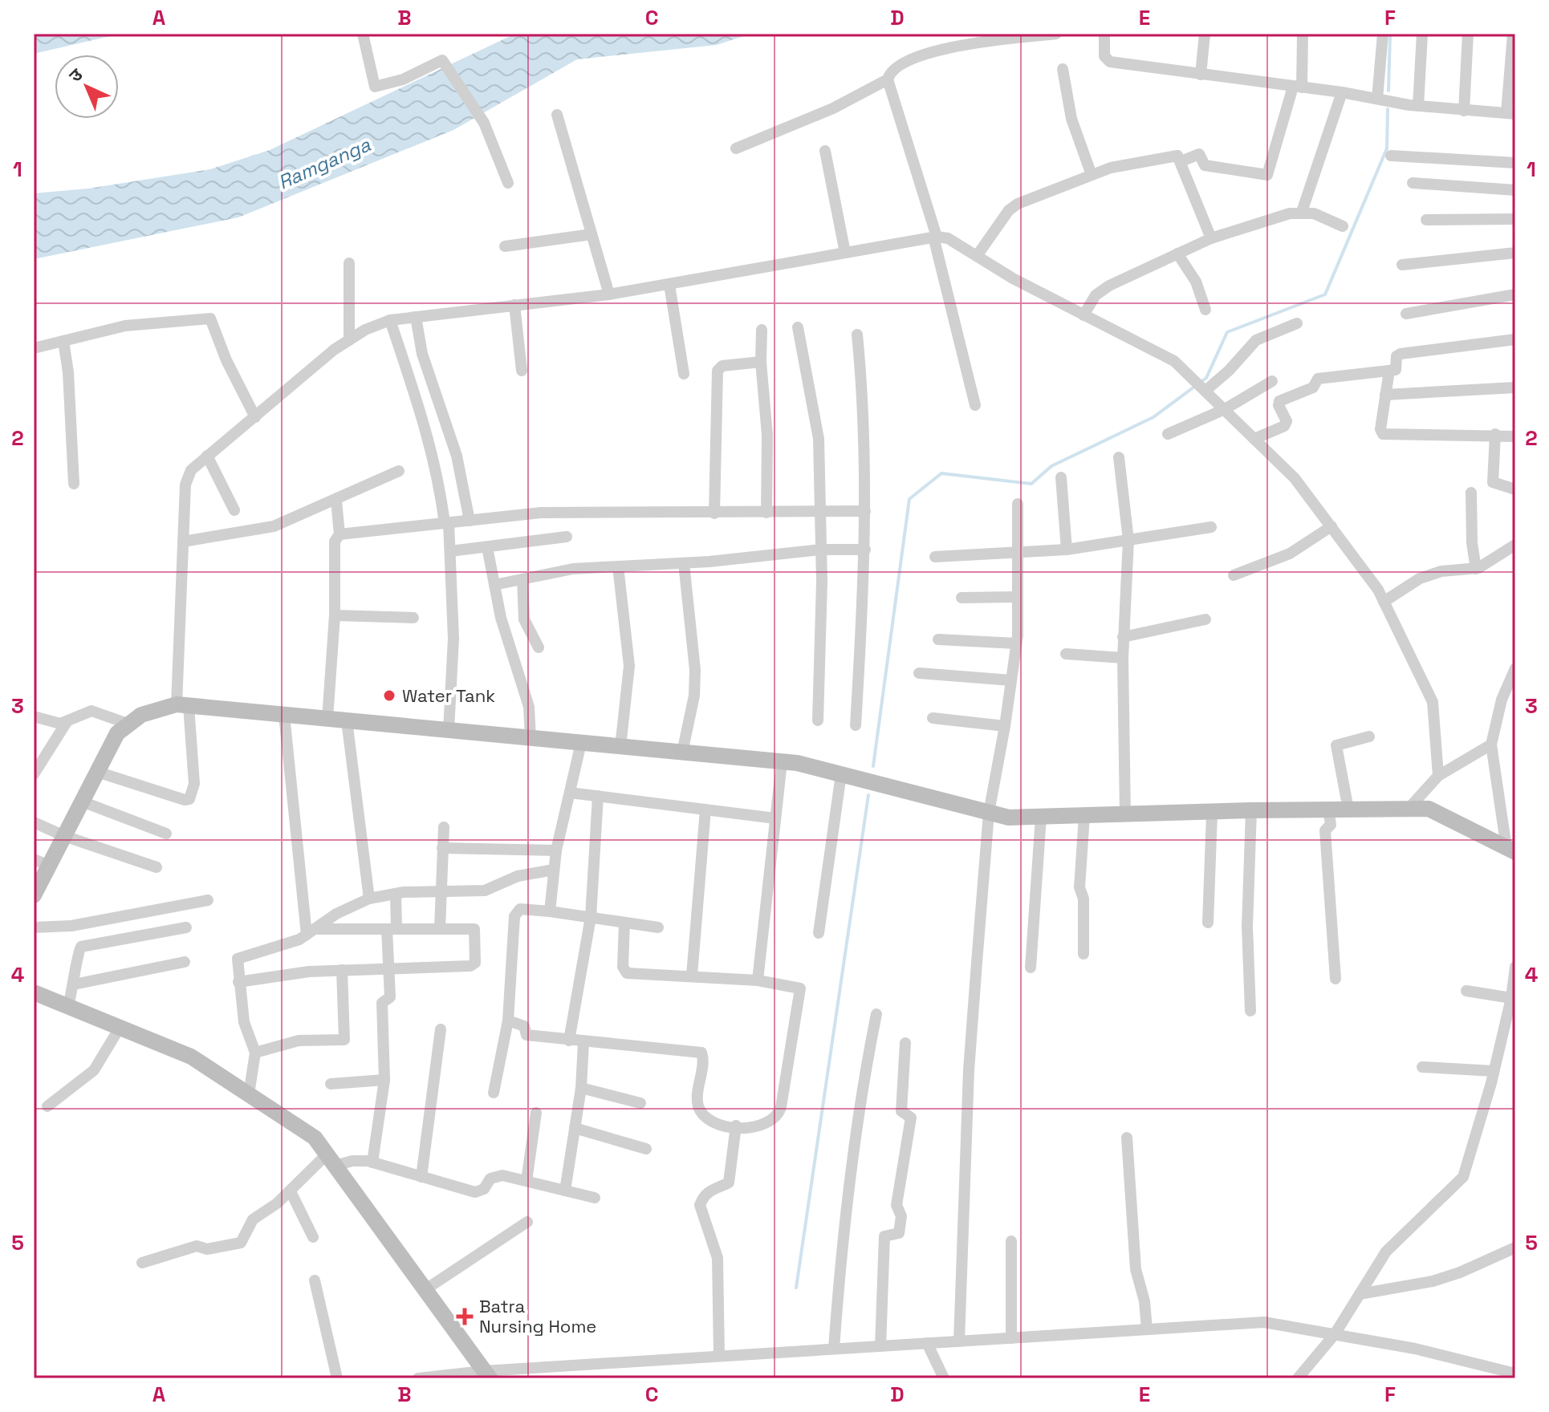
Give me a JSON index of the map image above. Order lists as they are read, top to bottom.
{
  "water": ["Ramganga"],
  "places": {
    "other": ["Water Tank"],
    "health": ["Batra Nursing Home"]
  },
  "north": "top left",
  "grid": {
    "columns": [
      "A",
      "B",
      "C",
      "D",
      "E",
      "F"
    ],
    "rows": [
      "1",
      "2",
      "3",
      "4",
      "5"
    ]
  }
}
